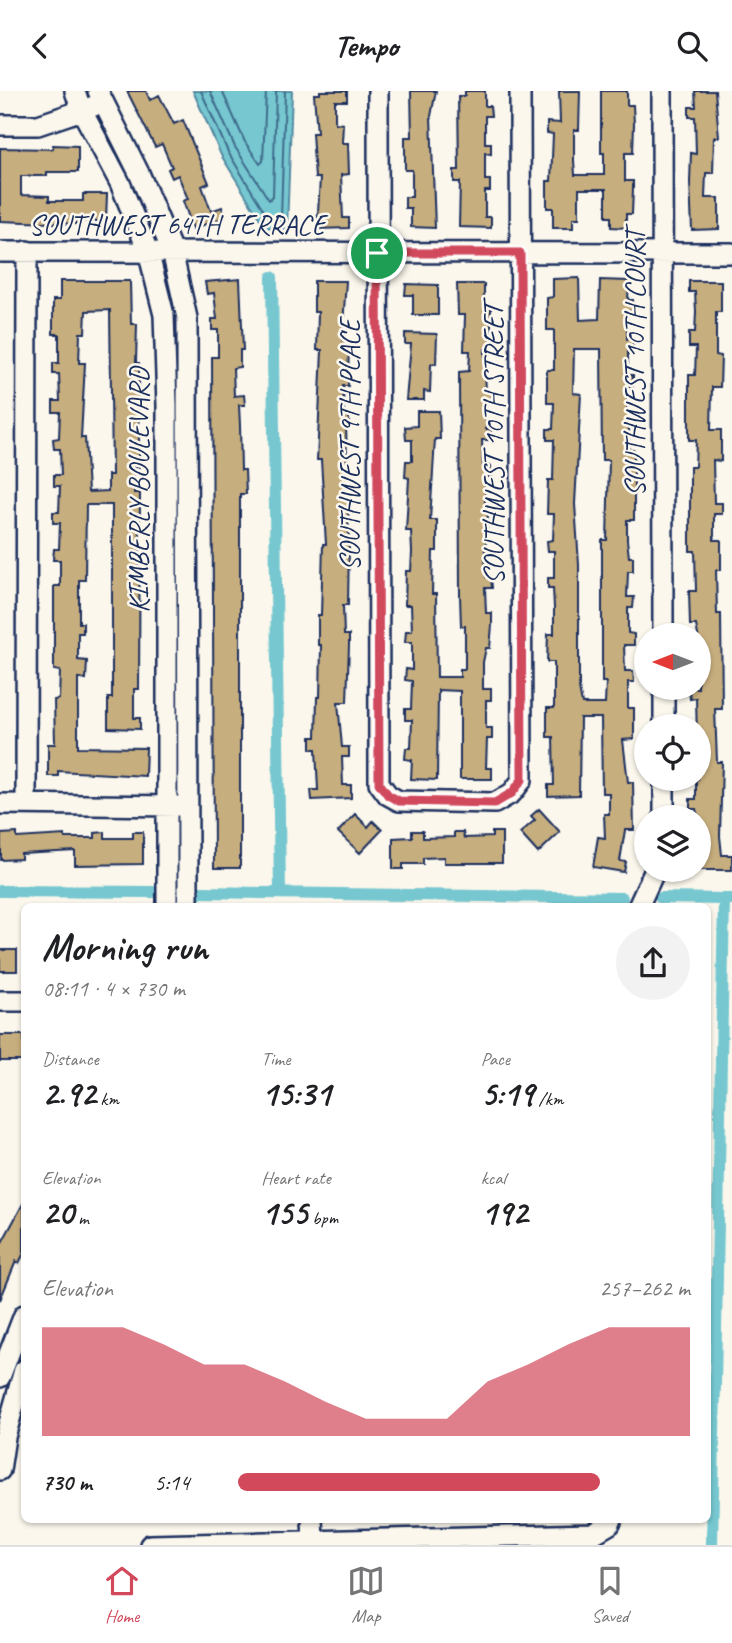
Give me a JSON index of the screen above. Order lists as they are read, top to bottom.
{
  "streets": {
    "street": [
      "SOUTHWEST 64TH TERRACE",
      "SOUTHWEST 10TH COURT",
      "SOUTHWEST 10TH STREET",
      "SOUTHWEST 9TH PLACE",
      "KIMBERLY BOULEVARD"
    ]
  },
  "crossings": [
    ["SOUTHWEST 64TH TERRACE", "SOUTHWEST 10TH COURT"],
    ["SOUTHWEST 64TH TERRACE", "SOUTHWEST 10TH STREET"],
    ["SOUTHWEST 64TH TERRACE", "SOUTHWEST 9TH PLACE"],
    ["SOUTHWEST 64TH TERRACE", "KIMBERLY BOULEVARD"],
    ["SOUTHWEST 10TH STREET", "SOUTHWEST 9TH PLACE"]
  ],
  "north": "left",
  "page": {
    "header": "Tempo",
    "heading": ["Morning run", "08:11 · 4 × 730 m"],
    "stats": [
      ["Distance", "2.92 km"],
      ["Time", "15:31"],
      ["Pace", "5:19 /km"],
      ["Elevation", "20 m"],
      ["Heart rate", "155 bpm"],
      ["kcal", "192"]
    ],
    "chart": ["Elevation", "257–262 m"],
    "list": [
      {
        "name": "730 m",
        "note": "5:14"
      }
    ],
    "tabs": ["Home", "Map", "Saved"]
  }
}
